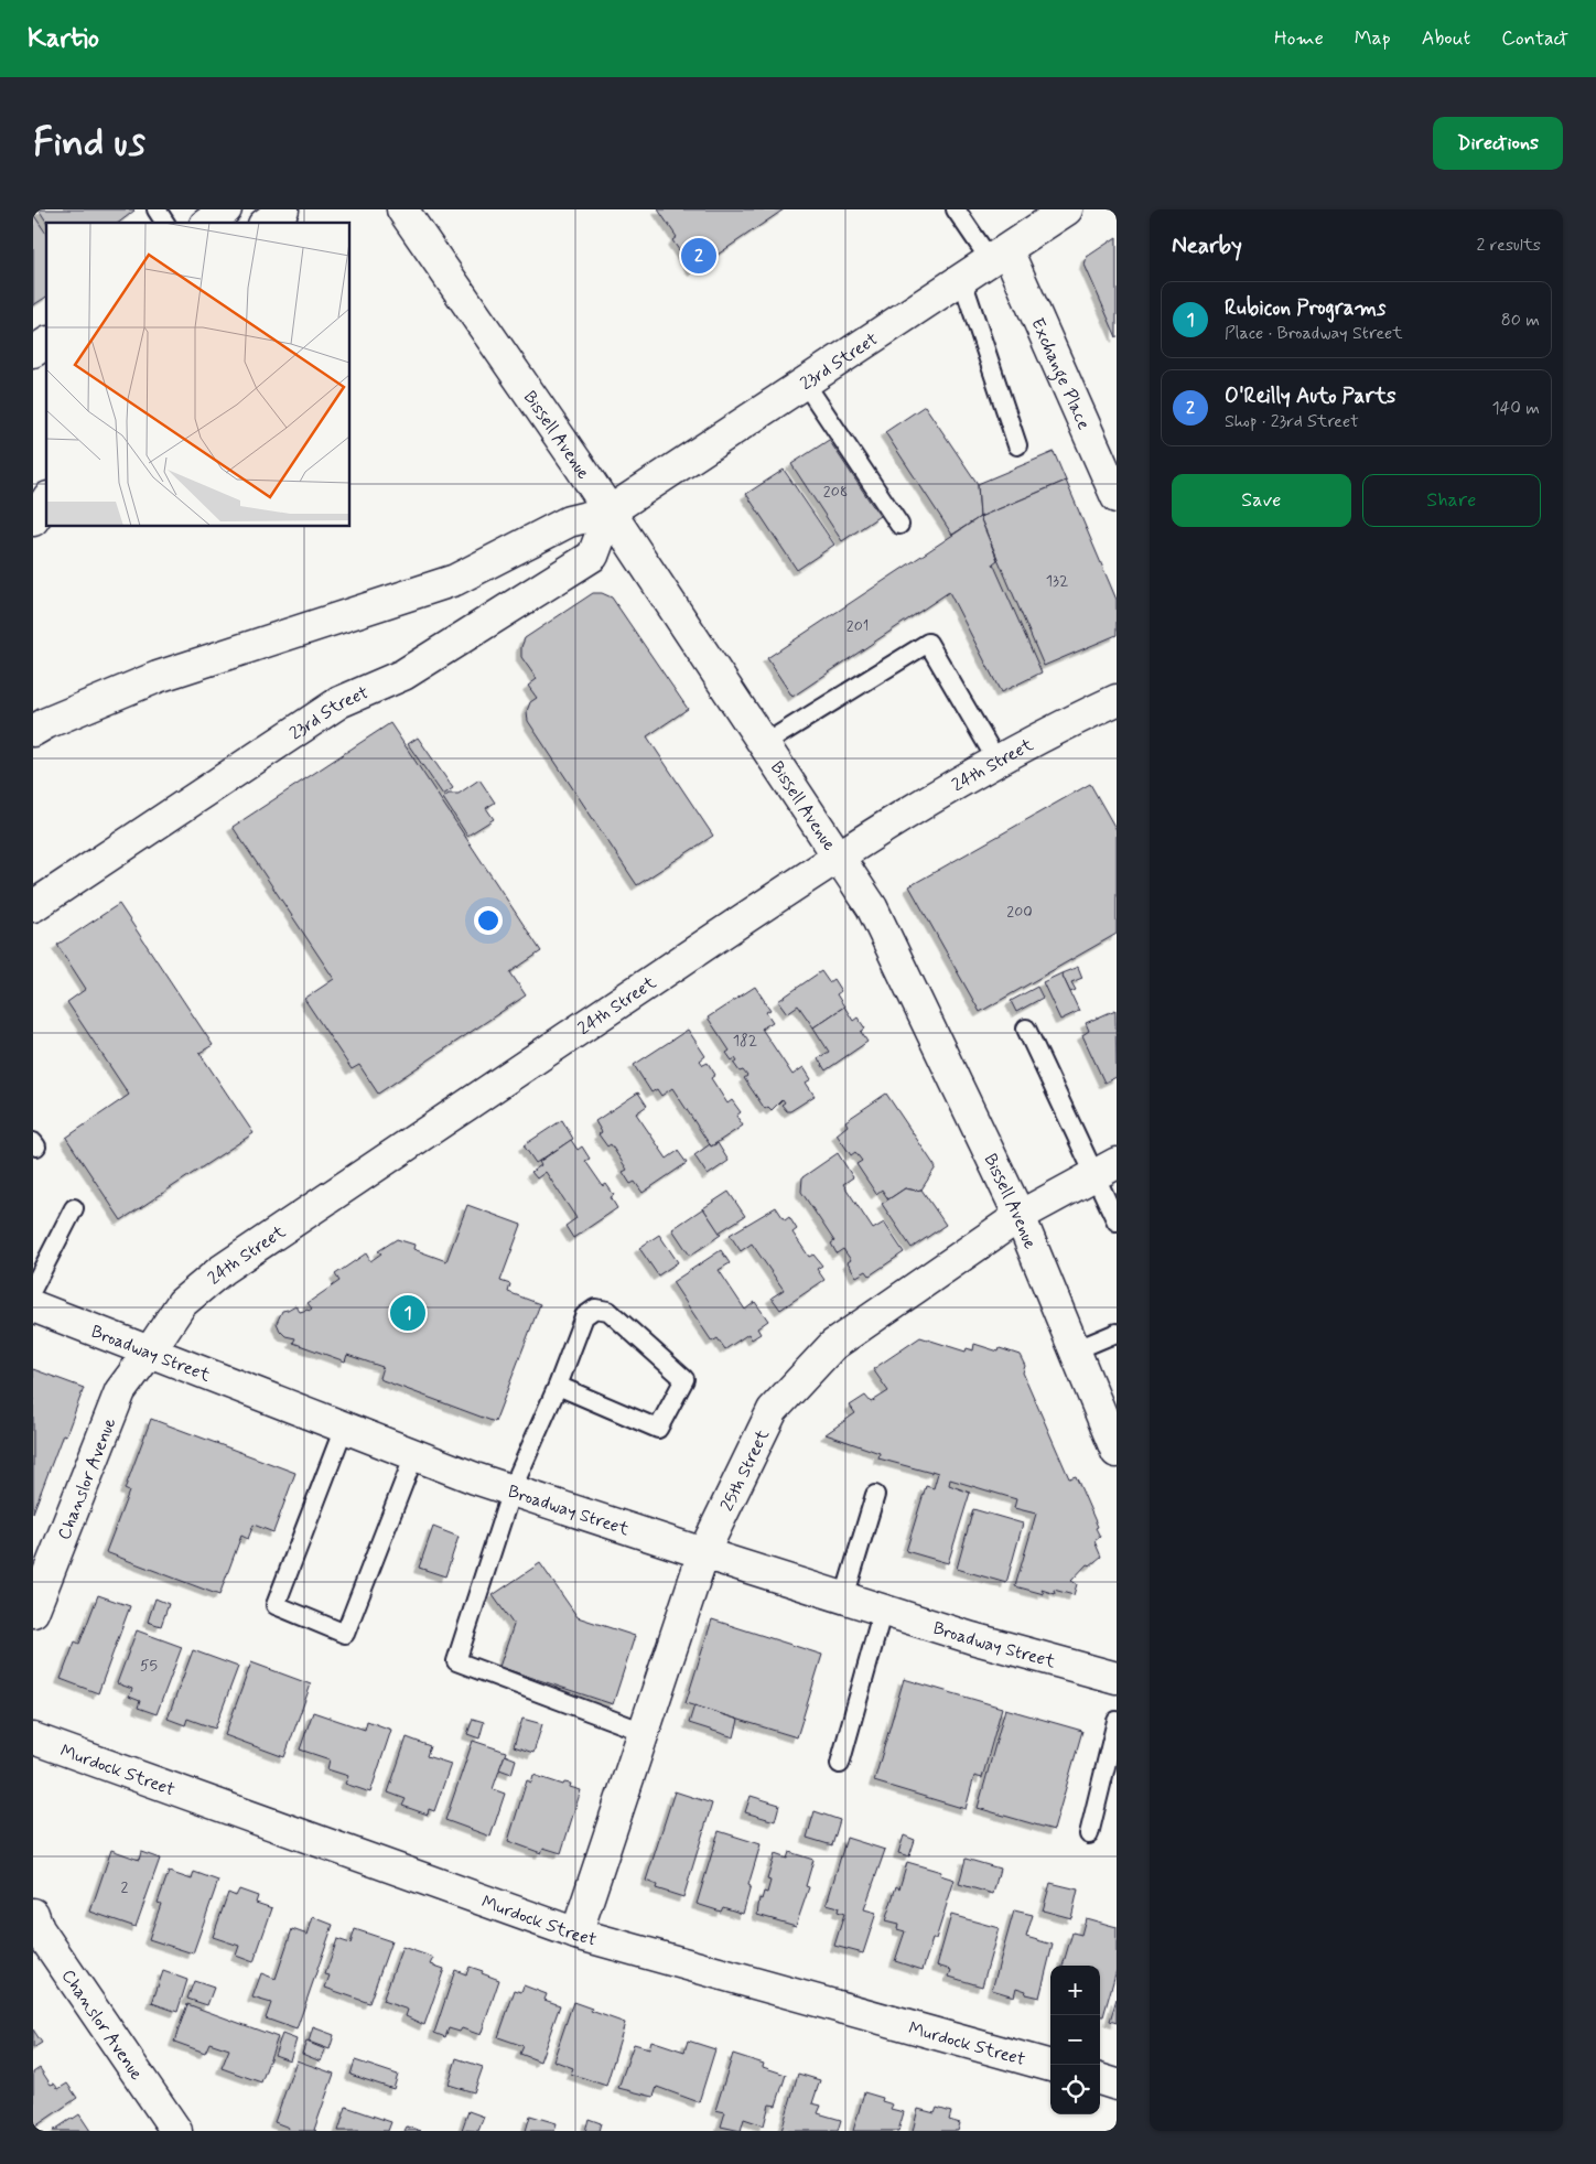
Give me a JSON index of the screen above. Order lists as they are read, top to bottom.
{
  "streets": {
    "street": [
      "23rd Street",
      "Exchange Place",
      "Bissell Avenue",
      "24th Street",
      "Broadway Street",
      "25th Street",
      "Chanslor Avenue",
      "Murdock Street"
    ]
  },
  "crossings": [
    ["23rd Street", "Exchange Place"],
    ["23rd Street", "Bissell Avenue"],
    ["Bissell Avenue", "24th Street"],
    ["Bissell Avenue", "25th Street"],
    ["24th Street", "Broadway Street"],
    ["24th Street", "Chanslor Avenue"],
    ["Broadway Street", "25th Street"],
    ["Broadway Street", "Chanslor Avenue"],
    ["25th Street", "Murdock Street"]
  ],
  "house_numbers": [
    "208",
    "132",
    "201",
    "200",
    "182",
    "55",
    "2"
  ],
  "page": {
    "header": "Kartio",
    "nav": [
      "Home",
      "Map",
      "About",
      "Contact"
    ],
    "buttons": [
      "Directions",
      ["Save", "Share"]
    ],
    "title": "Find us",
    "heading": ["Nearby", "2 results"],
    "pins": ["2", "1"],
    "list": [
      {
        "mark": "1",
        "name": "Rubicon Programs",
        "note": "Place · Broadway Street",
        "value": "80 m"
      },
      {
        "mark": "2",
        "name": "O'Reilly Auto Parts",
        "note": "Shop · 23rd Street",
        "value": "140 m"
      }
    ],
    "map_buttons": ["+", "−"]
  }
}
